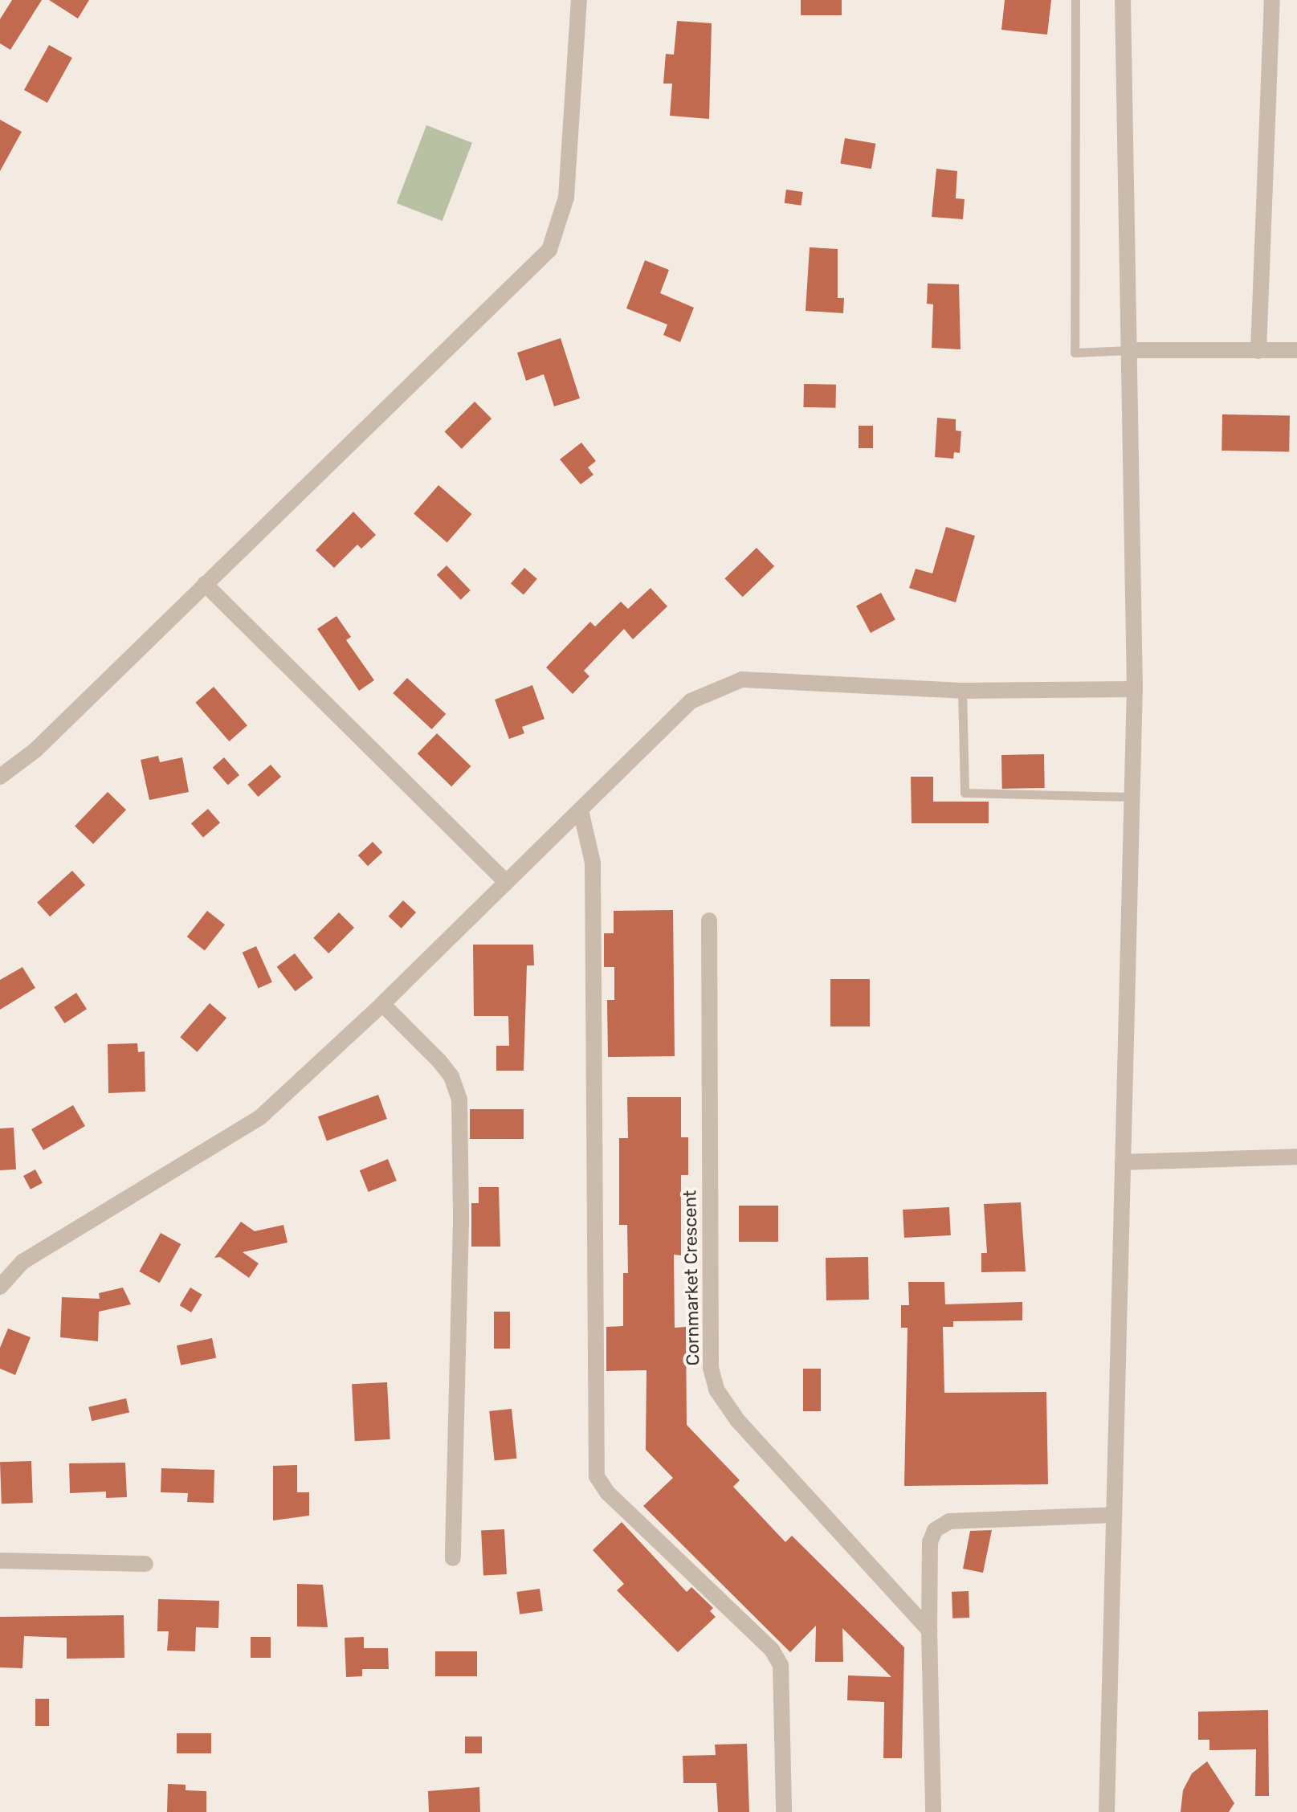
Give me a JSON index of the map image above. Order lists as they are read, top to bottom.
{
  "streets": {
    "street": ["Cornmarket Crescent"]
  }
}
